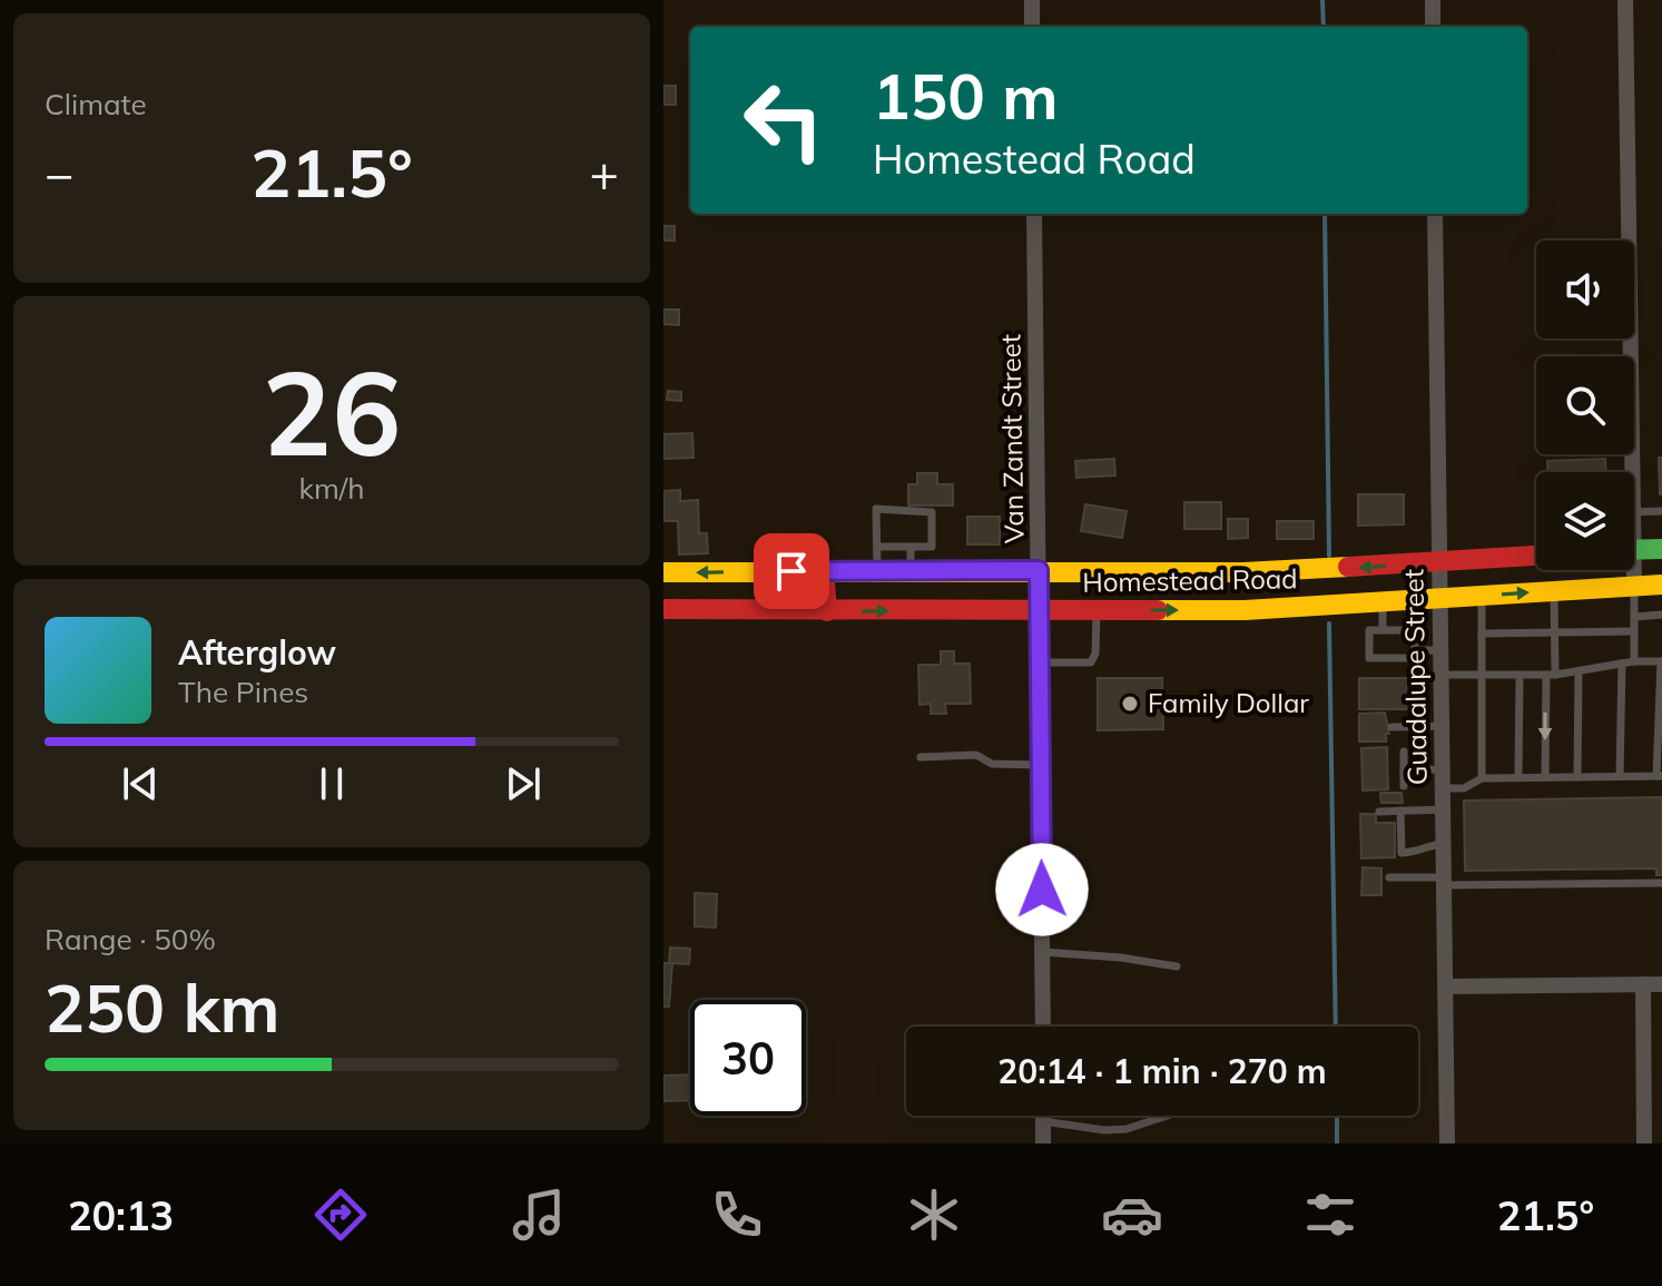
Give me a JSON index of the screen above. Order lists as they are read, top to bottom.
{
  "streets": {
    "main road": ["Homestead Road"],
    "street": ["Van Zandt Street", "Guadalupe Street"]
  },
  "crossings": [
    ["Van Zandt Street", "Homestead Road"],
    ["Homestead Road", "Guadalupe Street"]
  ],
  "places": ["Family Dollar"],
  "page": {
    "tile": [
      "Climate",
      ["26", "km/h"],
      ["Range · 50%", "250 km"]
    ],
    "turn": ["150 m", "Homestead Road"],
    "heat": ["−", "21.5°", "+"],
    "song": ["Afterglow", "The Pines"],
    "limit": "30",
    "trip": "20:14 · 1 min · 270 m",
    "tabs": ["20:13", "21.5°"]
  }
}
